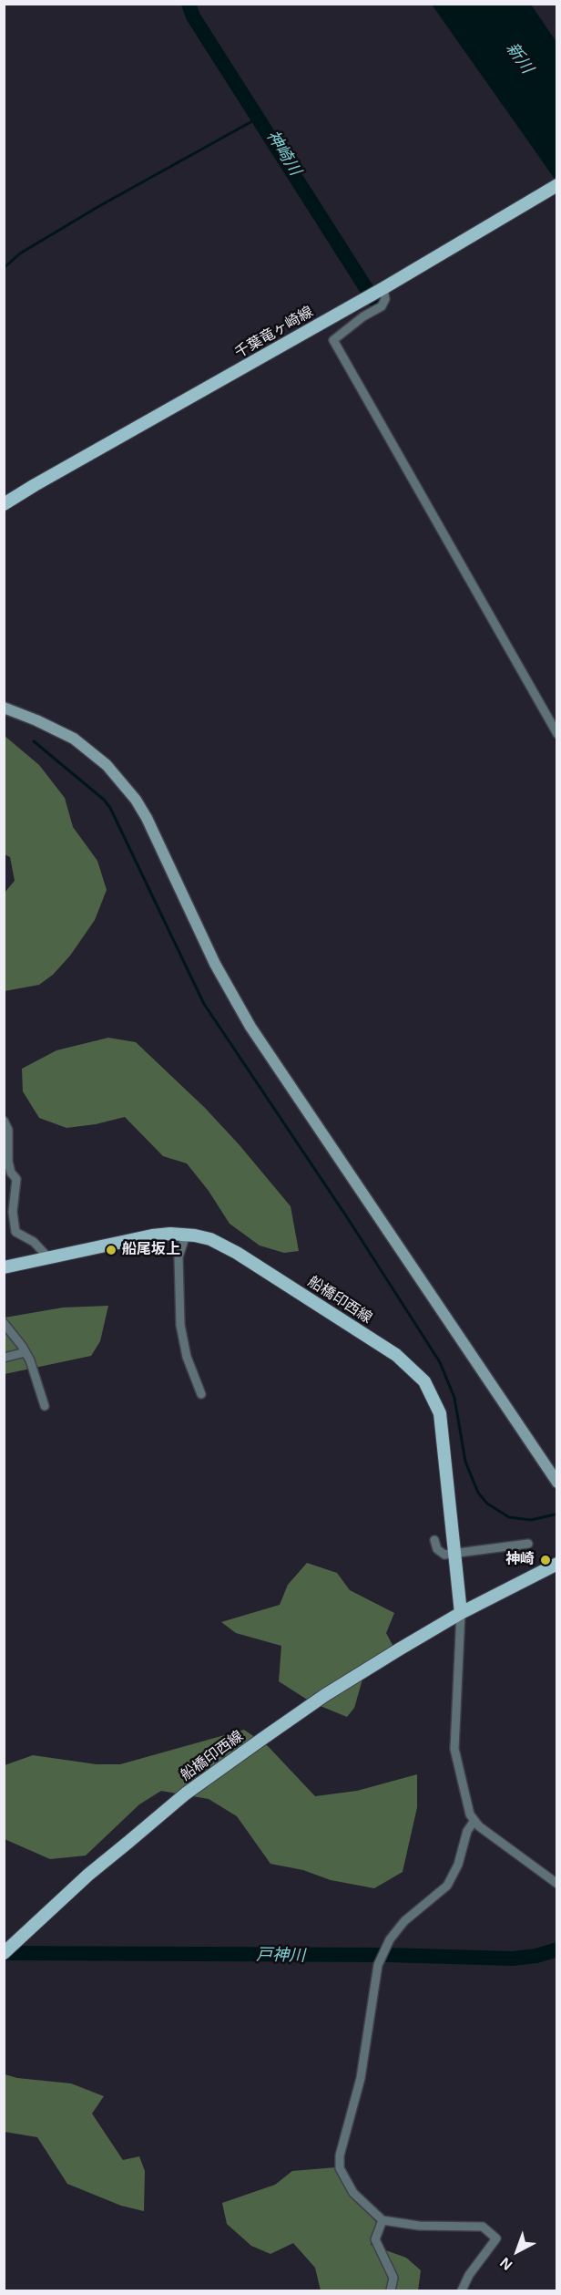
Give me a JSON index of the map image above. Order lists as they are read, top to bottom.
{
  "streets": {
    "main road": ["千葉竜ヶ崎線", "船橋印西線"]
  },
  "water": ["新川", "神崎川", "戸神川"],
  "places": ["船尾坂上", "神崎"],
  "north": "bottom left"
}
